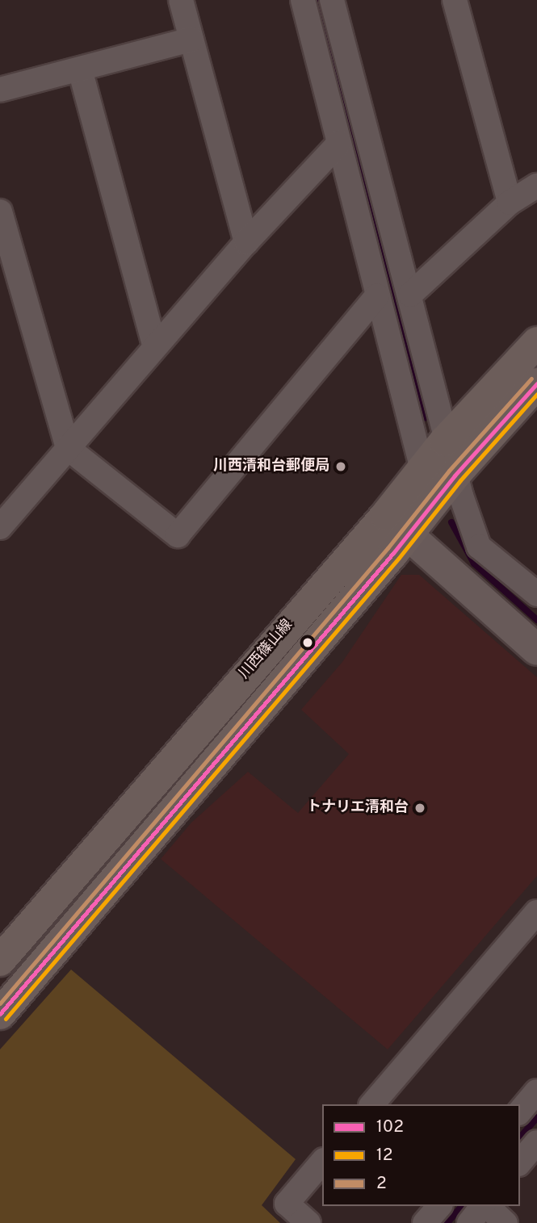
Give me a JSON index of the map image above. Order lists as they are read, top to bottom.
{
  "streets": {
    "main road": ["川西篠山線"]
  },
  "places": ["川西清和台郵便局", "トナリエ清和台"],
  "lines": ["transit line 2", "transit line 102", "transit line 12"],
  "legend": ["102", "12", "2"]
}
